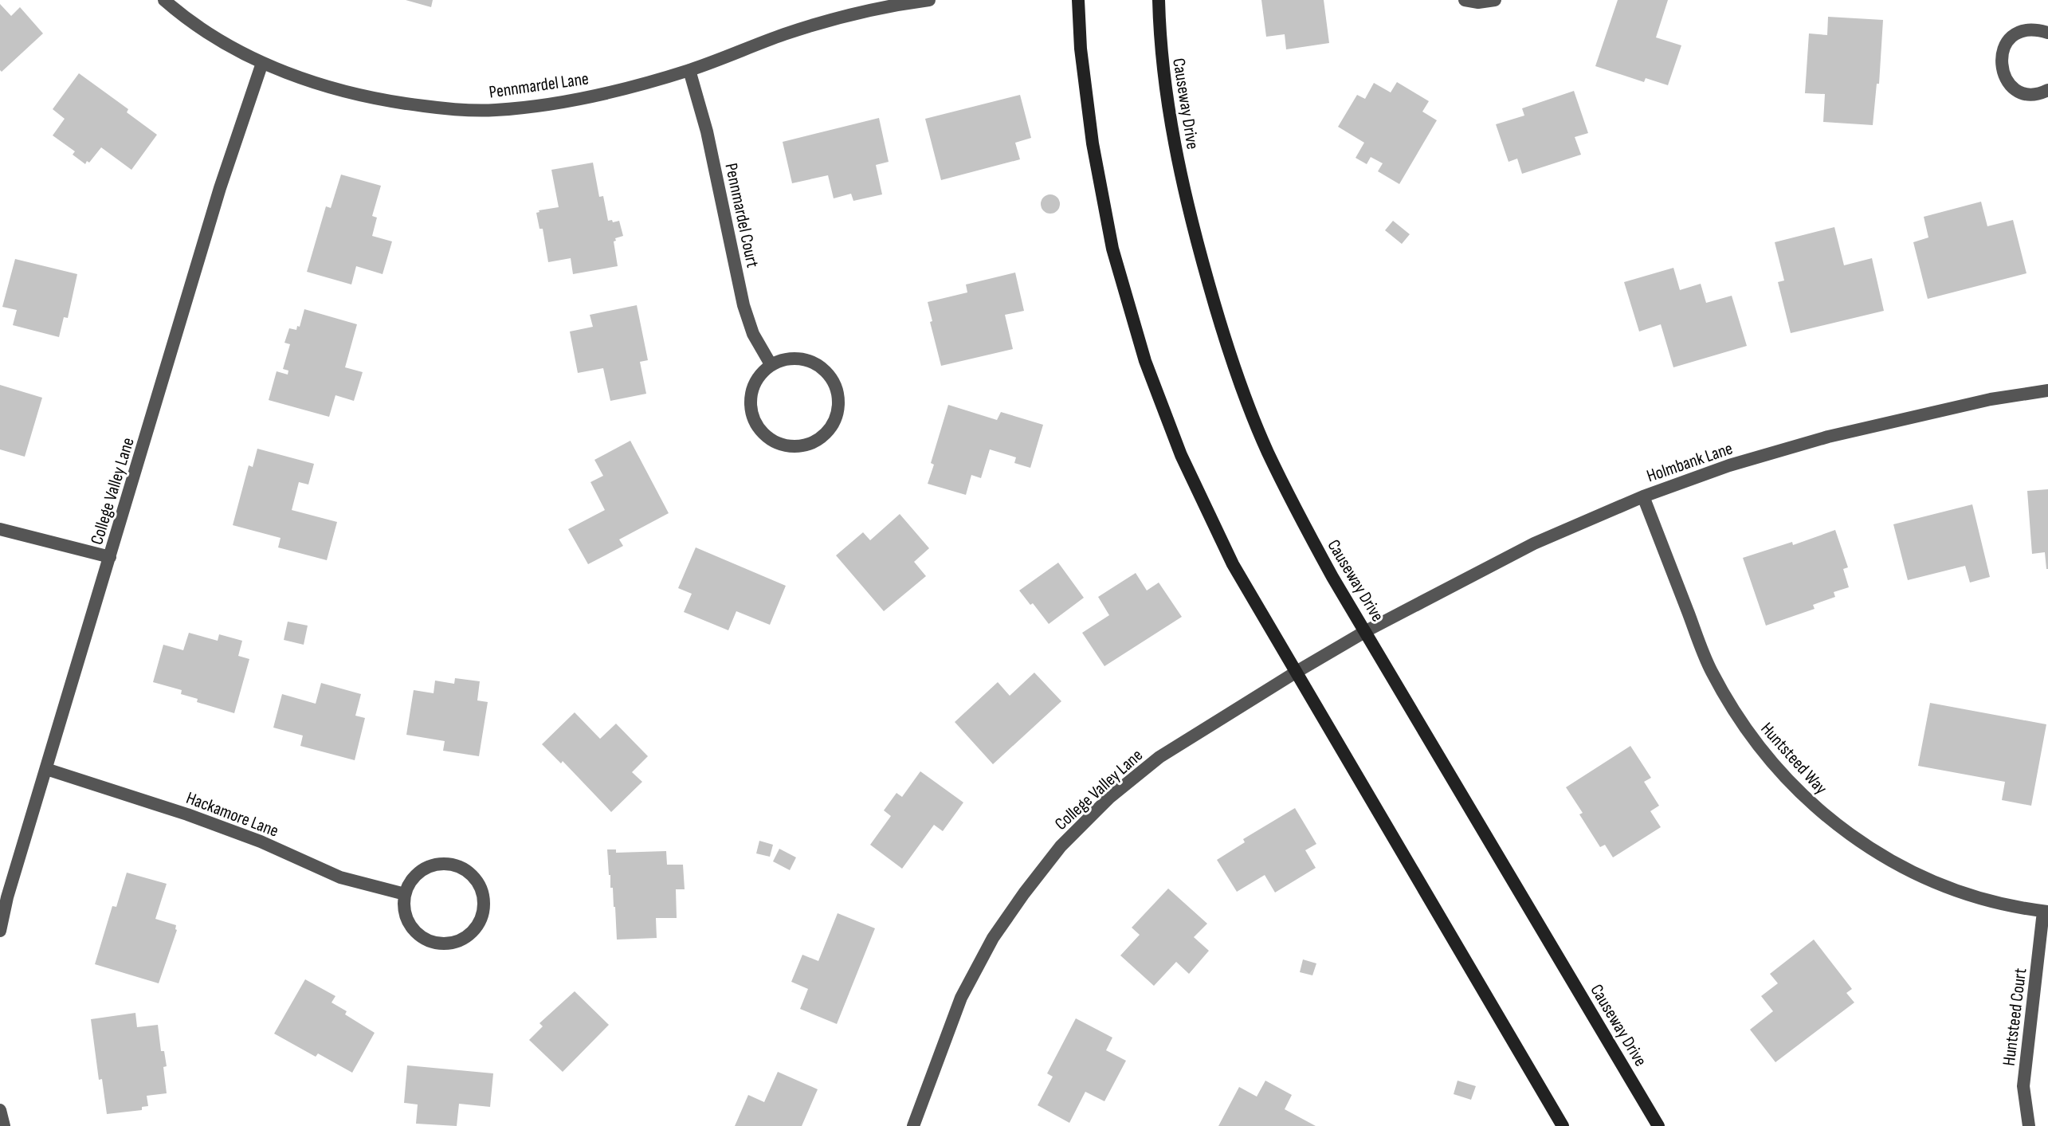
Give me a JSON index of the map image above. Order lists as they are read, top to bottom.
{
  "streets": {
    "street": [
      "Pennmardel Lane",
      "Causeway Drive",
      "Pennmardel Court",
      "Holmbank Lane",
      "College Valley Lane",
      "Huntsteed Way",
      "Hackamore Lane",
      "Huntsteed Court"
    ]
  },
  "crossings": [
    ["Pennmardel Lane", "Pennmardel Court"],
    ["Pennmardel Lane", "College Valley Lane"],
    ["Causeway Drive", "Holmbank Lane"],
    ["Causeway Drive", "College Valley Lane"],
    ["Holmbank Lane", "College Valley Lane"],
    ["Holmbank Lane", "Huntsteed Way"],
    ["College Valley Lane", "Hackamore Lane"],
    ["Huntsteed Way", "Huntsteed Court"]
  ]
}
